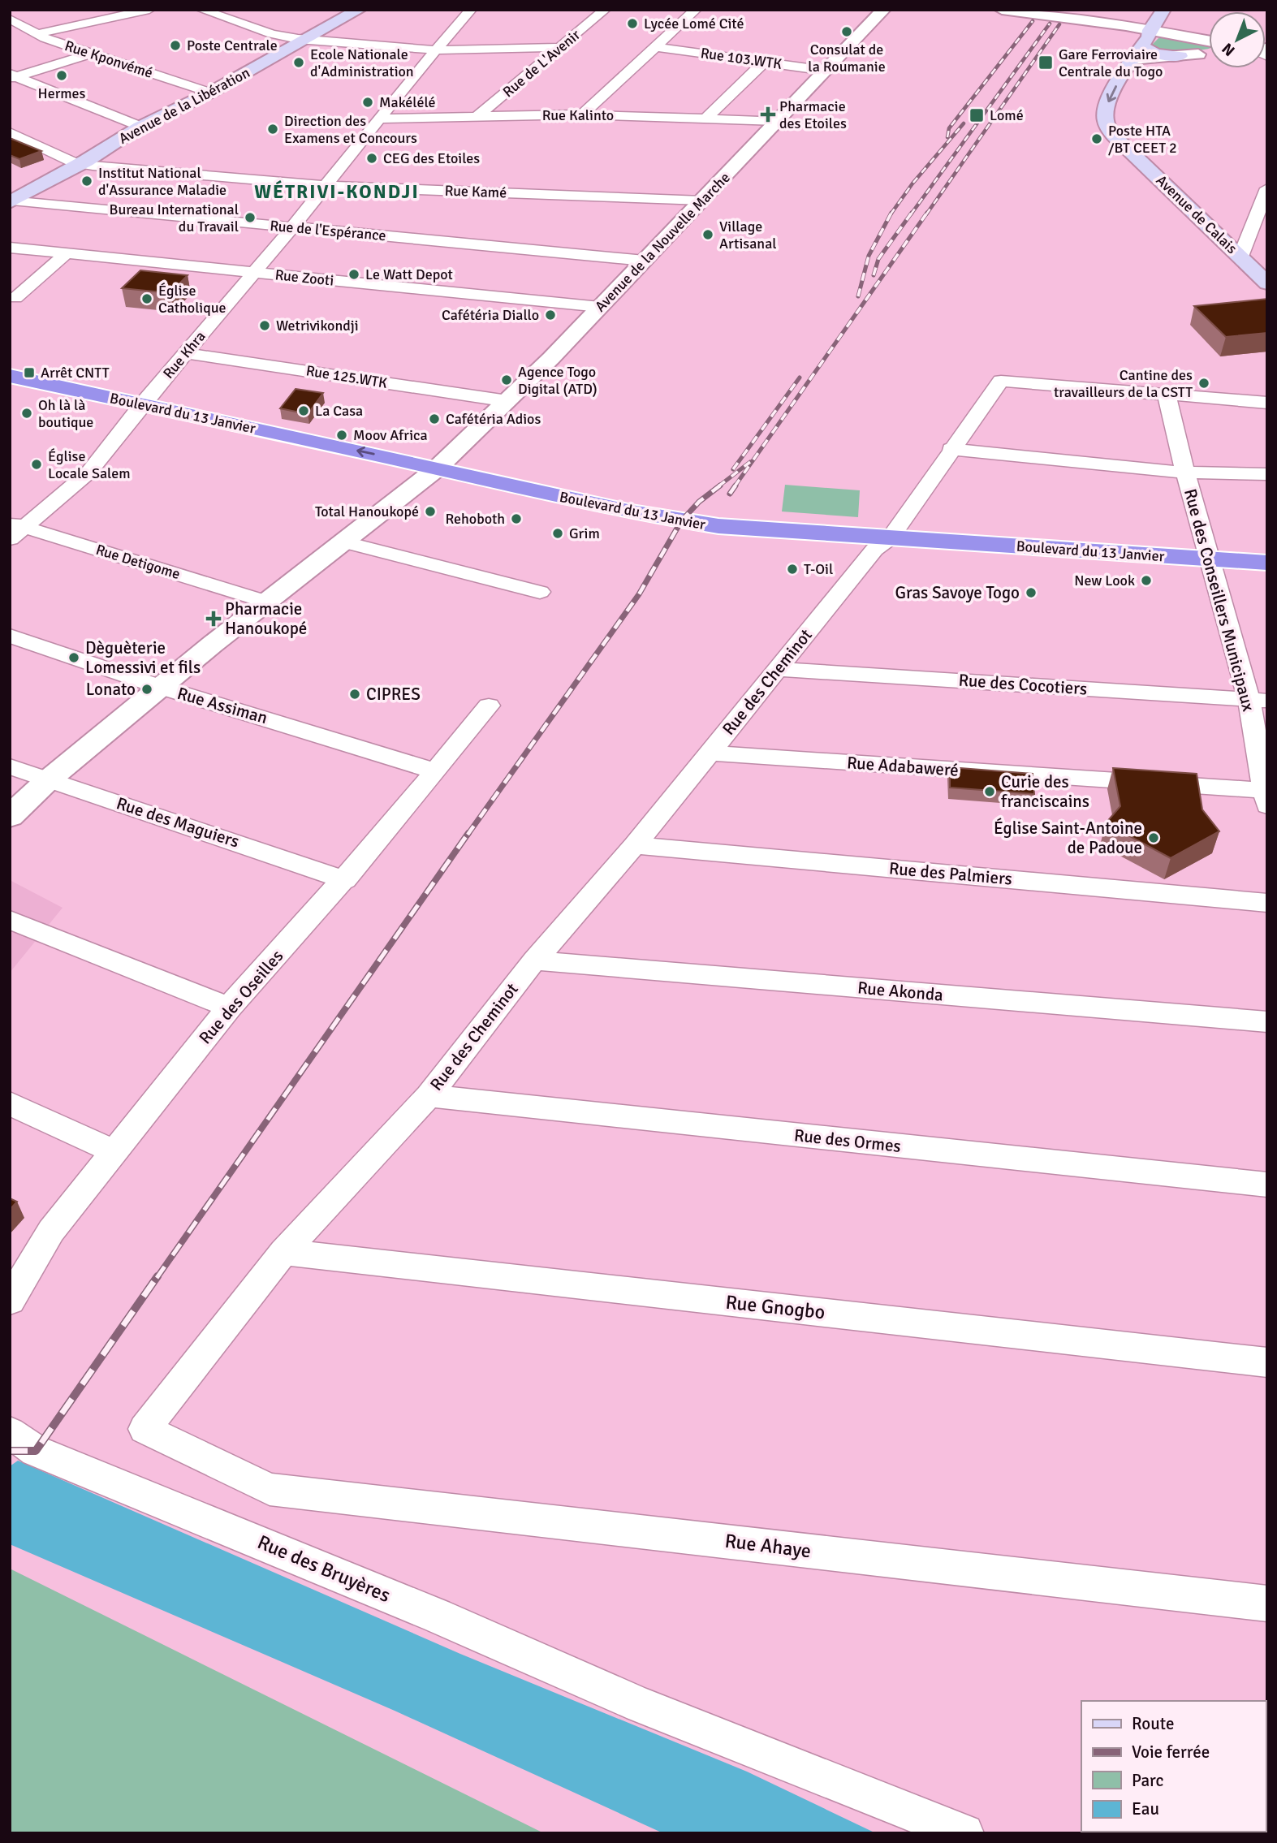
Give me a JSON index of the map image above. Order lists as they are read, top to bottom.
{
  "streets": {
    "highway": ["Boulevard du 13 Janvier"],
    "main road": ["Avenue de la Libération", "Avenue de Calais"],
    "street": [
      "Rue 103.WTK",
      "Rue Kponvémé",
      "Rue de L'Avenir",
      "Rue Kalinto",
      "Rue Kamé",
      "Rue de l'Espérance",
      "Avenue de la Nouvelle Marche",
      "Rue Zooti",
      "Rue Khra",
      "Rue 125.WTK",
      "Rue Detigome",
      "Rue des Conseillers Municipaux",
      "Rue des Cheminot",
      "Rue des Cocotiers",
      "Rue Assiman",
      "Rue Adabaweré",
      "Rue des Maguiers",
      "Rue des Palmiers",
      "Rue Akonda",
      "Rue des Oseilles",
      "Rue des Ormes",
      "Rue Gnogbo",
      "Rue Ahaye",
      "Rue des Bruyères"
    ]
  },
  "crossings": [
    ["Rue 103.WTK", "Avenue de la Nouvelle Marche"],
    ["Rue Kponvémé", "Avenue de la Libération"],
    ["Rue de L'Avenir", "Rue Kalinto"],
    ["Avenue de la Libération", "Rue Kamé"],
    ["Avenue de la Libération", "Rue de l'Espérance"],
    ["Rue Kalinto", "Avenue de la Nouvelle Marche"],
    ["Rue Kalinto", "Rue Khra"],
    ["Rue Kamé", "Avenue de la Nouvelle Marche"],
    ["Rue Kamé", "Rue Khra"],
    ["Rue de l'Espérance", "Avenue de la Nouvelle Marche"],
    ["Rue de l'Espérance", "Rue Khra"],
    ["Avenue de la Nouvelle Marche", "Rue Zooti"],
    ["Avenue de la Nouvelle Marche", "Rue 125.WTK"],
    ["Avenue de la Nouvelle Marche", "Boulevard du 13 Janvier"],
    ["Avenue de la Nouvelle Marche", "Rue Detigome"],
    ["Avenue de la Nouvelle Marche", "Rue Assiman"],
    ["Avenue de la Nouvelle Marche", "Rue des Maguiers"],
    ["Rue Zooti", "Rue Khra"],
    ["Rue Khra", "Rue 125.WTK"],
    ["Rue Khra", "Boulevard du 13 Janvier"],
    ["Rue Khra", "Rue Detigome"],
    ["Boulevard du 13 Janvier", "Rue des Conseillers Municipaux"],
    ["Boulevard du 13 Janvier", "Rue des Cheminot"],
    ["Rue des Conseillers Municipaux", "Rue des Cheminot"],
    ["Rue des Conseillers Municipaux", "Rue des Cocotiers"],
    ["Rue des Conseillers Municipaux", "Rue Adabaweré"],
    ["Rue des Cheminot", "Rue des Cocotiers"],
    ["Rue des Cheminot", "Rue Adabaweré"],
    ["Rue des Cheminot", "Rue des Palmiers"],
    ["Rue des Cheminot", "Rue Akonda"],
    ["Rue des Cheminot", "Rue des Ormes"],
    ["Rue des Cheminot", "Rue Gnogbo"],
    ["Rue des Cheminot", "Rue Ahaye"],
    ["Rue Assiman", "Rue des Oseilles"],
    ["Rue des Maguiers", "Rue des Oseilles"]
  ],
  "one_way": ["Avenue de Calais"],
  "districts": ["WÉTRIVI-KONDJI"],
  "places": {
    "other": [
      "Lycée Lomé Cité",
      "Consulat de la Roumanie",
      "Poste Centrale",
      "Ecole Nationale d'Administration",
      "Hermes",
      "Makélélé",
      "Direction des Examens et Concours",
      "Poste HTA /BT CEET 2",
      "CEG des Etoiles",
      "Institut National d'Assurance Maladie",
      "Bureau International du Travail",
      "Village Artisanal",
      "Le Watt Depot",
      "Église Catholique",
      "Cafétéria Diallo",
      "Wetrivikondji",
      "Agence Togo Digital (ATD)",
      "Cantine des travailleurs de la CSTT",
      "La Casa",
      "Oh là là boutique",
      "Cafétéria Adios",
      "Moov Africa",
      "Église Locale Salem",
      "Total Hanoukopé",
      "Rehoboth",
      "Grim",
      "T-Oil",
      "New Look",
      "Gras Savoye Togo",
      "Dèguèterie Lomessivi et fils",
      "Lonato",
      "CIPRES",
      "Curie des franciscains",
      "Église Saint-Antoine de Padoue"
    ],
    "transit": ["Gare Ferroviaire Centrale du Togo", "Lomé", "Arrêt CNTT"],
    "health": ["Pharmacie des Etoiles", "Pharmacie Hanoukopé"]
  },
  "legend": [
    "Route",
    "Voie ferrée",
    "Parc",
    "Eau"
  ],
  "north": "bottom left"
}
